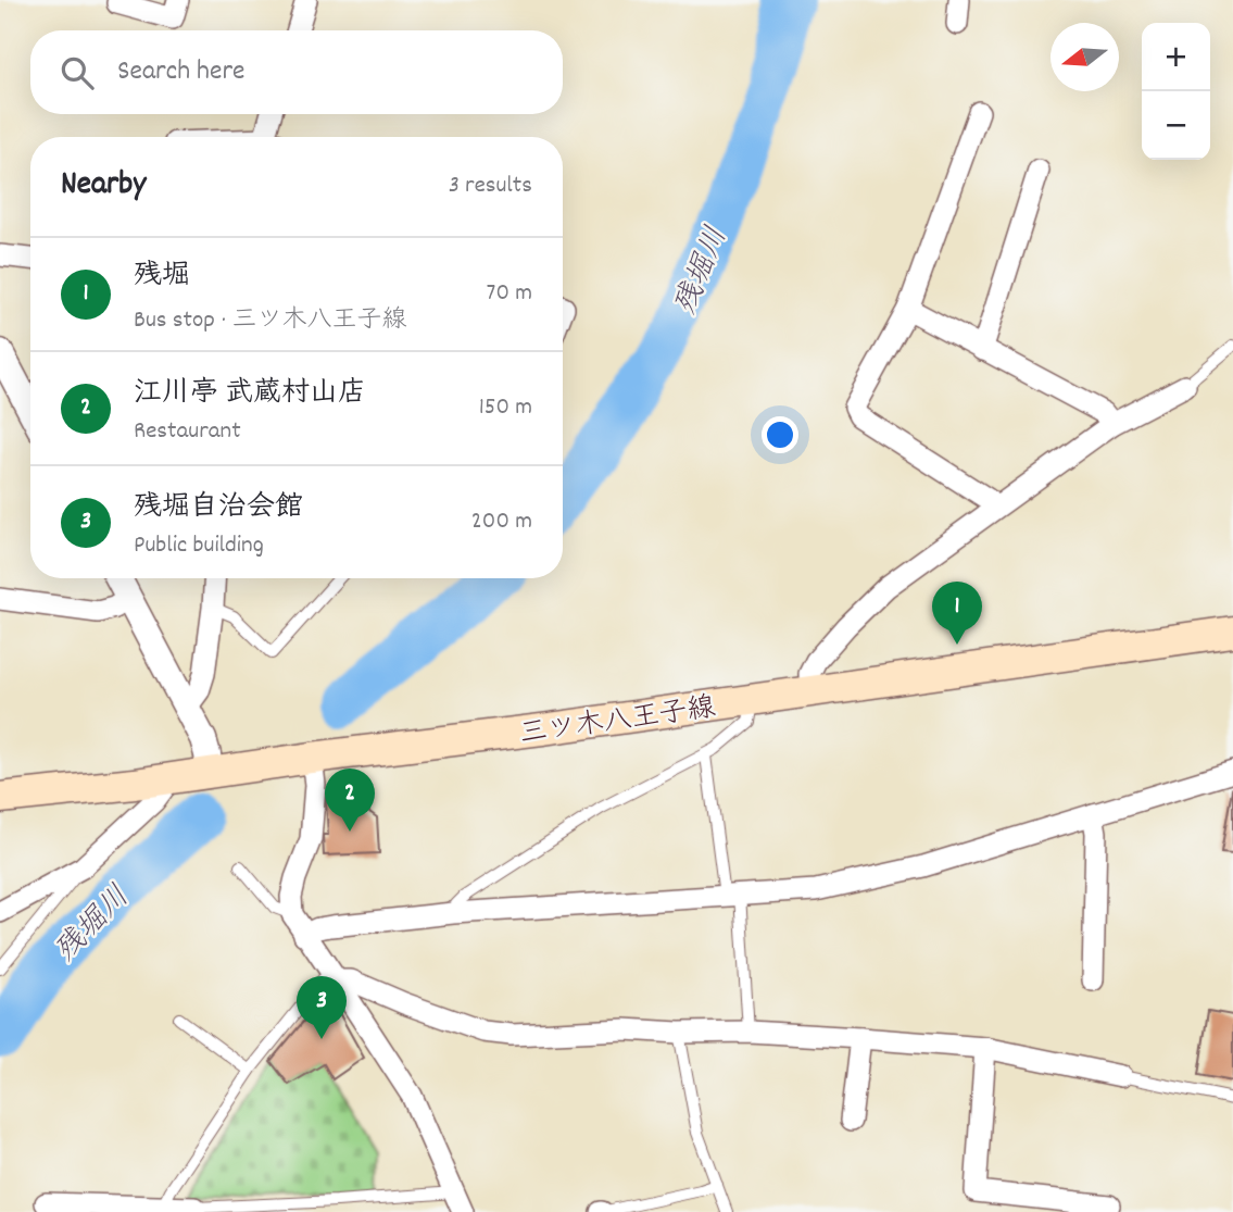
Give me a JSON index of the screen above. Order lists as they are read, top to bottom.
{
  "streets": {
    "main road": ["三ツ木八王子線"]
  },
  "water": ["残堀川"],
  "north": "left",
  "page": {
    "map_buttons": ["+", "−"],
    "search": "Search here",
    "heading": ["Nearby", "3 results"],
    "list": [
      {
        "mark": "1",
        "name": "残堀",
        "note": "Bus stop · 三ツ木八王子線",
        "value": "70 m"
      },
      {
        "mark": "2",
        "name": "江川亭 武蔵村山店",
        "note": "Restaurant",
        "value": "150 m"
      },
      {
        "mark": "3",
        "name": "残堀自治会館",
        "note": "Public building",
        "value": "200 m"
      }
    ],
    "pins": ["1", "2", "3"]
  }
}
